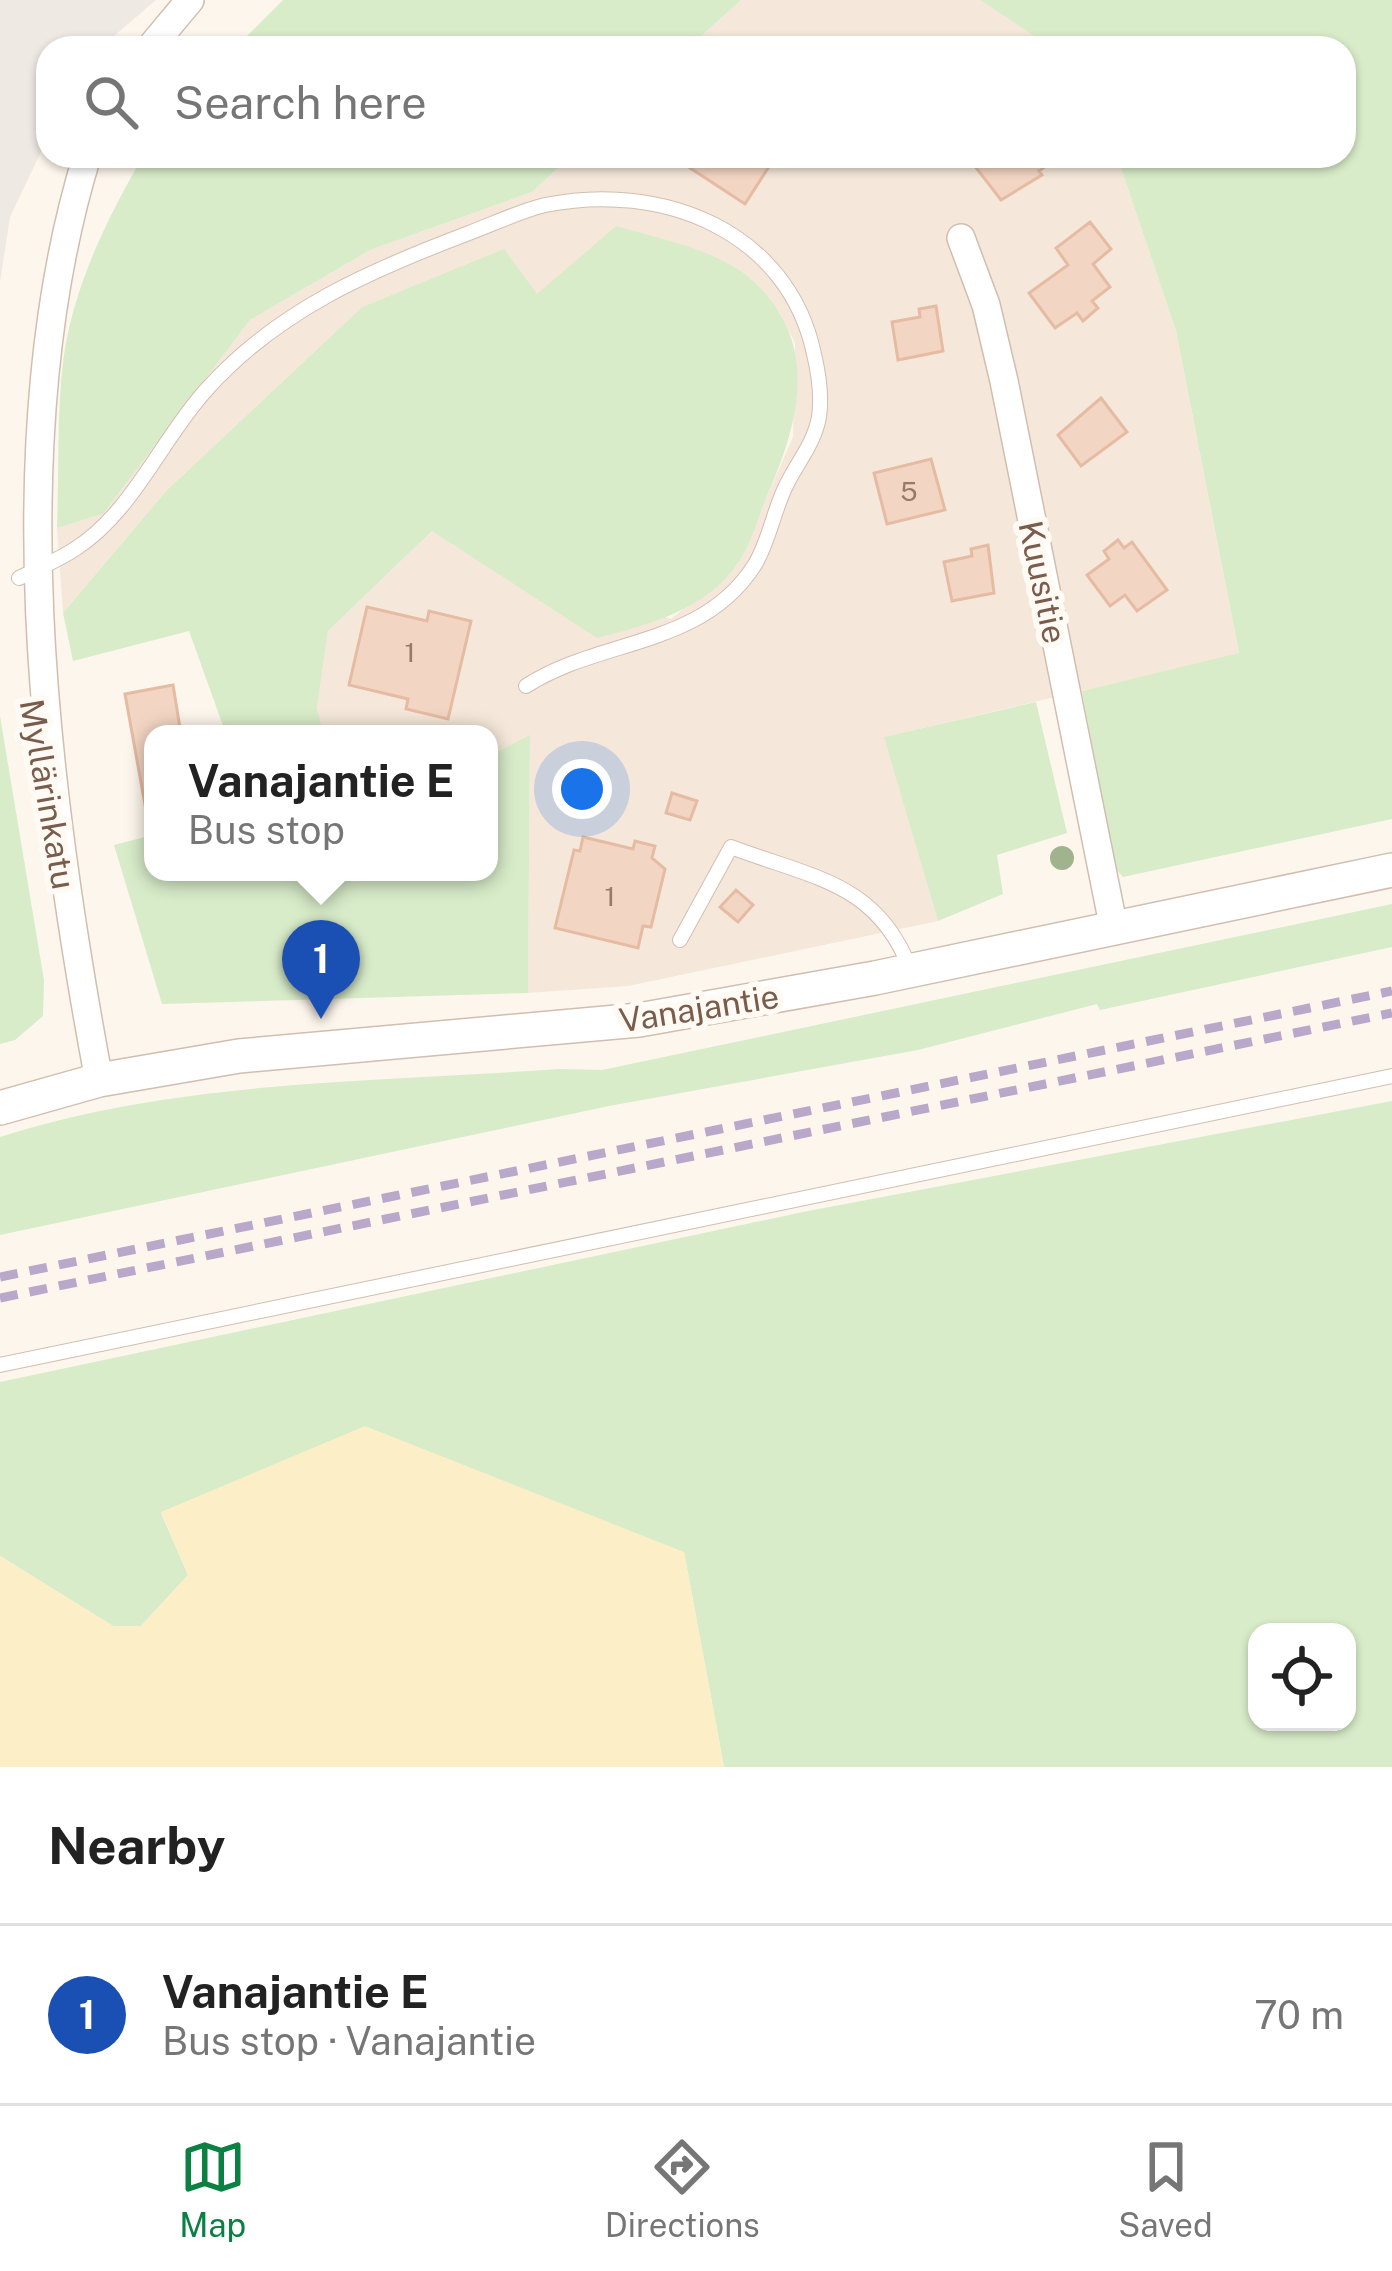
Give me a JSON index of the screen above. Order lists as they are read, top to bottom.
{
  "streets": {
    "street": ["Kuusitie", "Myllärinkatu", "Vanajantie"]
  },
  "crossings": [
    ["Kuusitie", "Vanajantie"],
    ["Myllärinkatu", "Vanajantie"]
  ],
  "house_numbers": ["5", "1", "1"],
  "page": {
    "search": "Search here",
    "popup": ["Vanajantie E", "Bus stop"],
    "pins": "1",
    "heading": "Nearby",
    "list": [
      {
        "mark": "1",
        "name": "Vanajantie E",
        "note": "Bus stop · Vanajantie",
        "value": "70 m"
      }
    ],
    "nav": ["Map", "Directions", "Saved"]
  }
}
